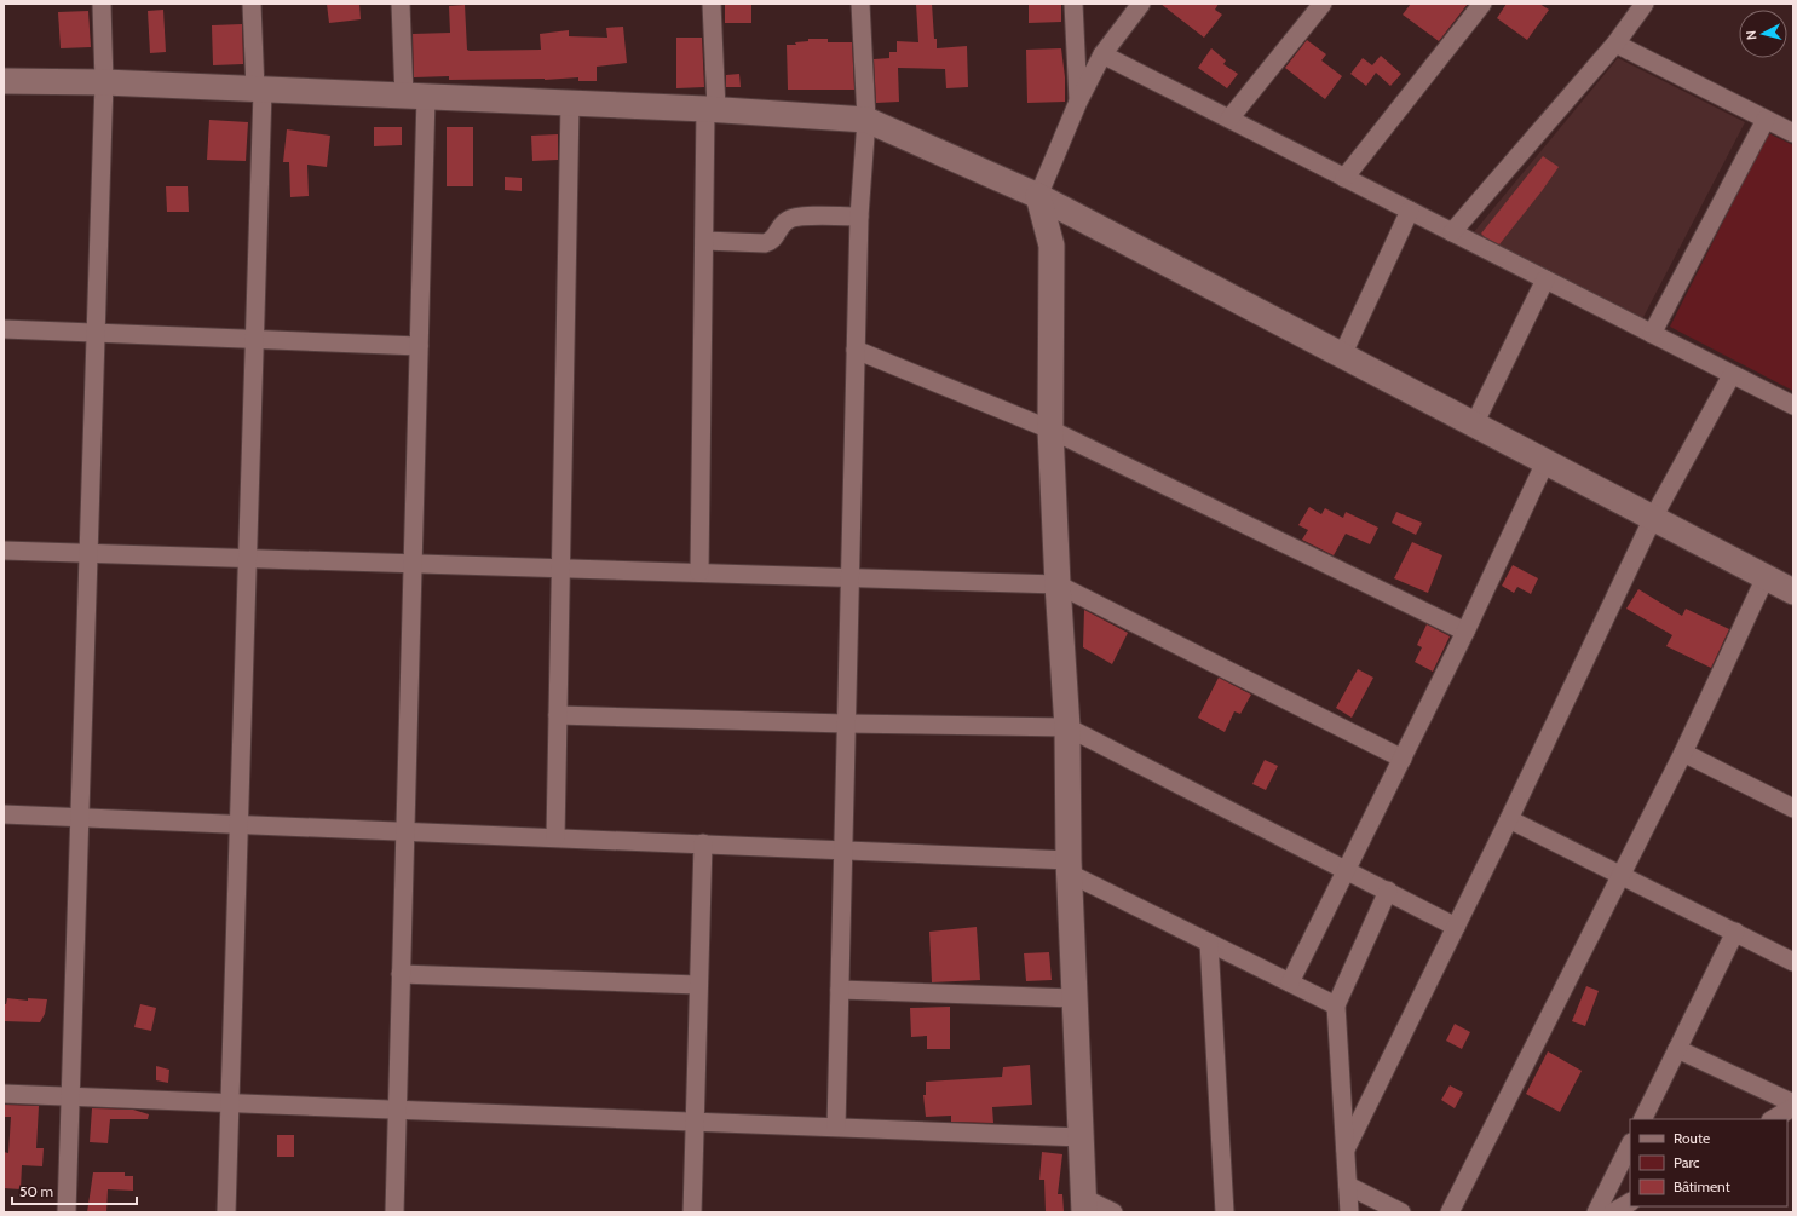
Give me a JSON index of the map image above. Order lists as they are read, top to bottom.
{
  "legend": ["Route", "Parc", "Bâtiment"],
  "scale_bar": "50 m",
  "north": "left"
}
